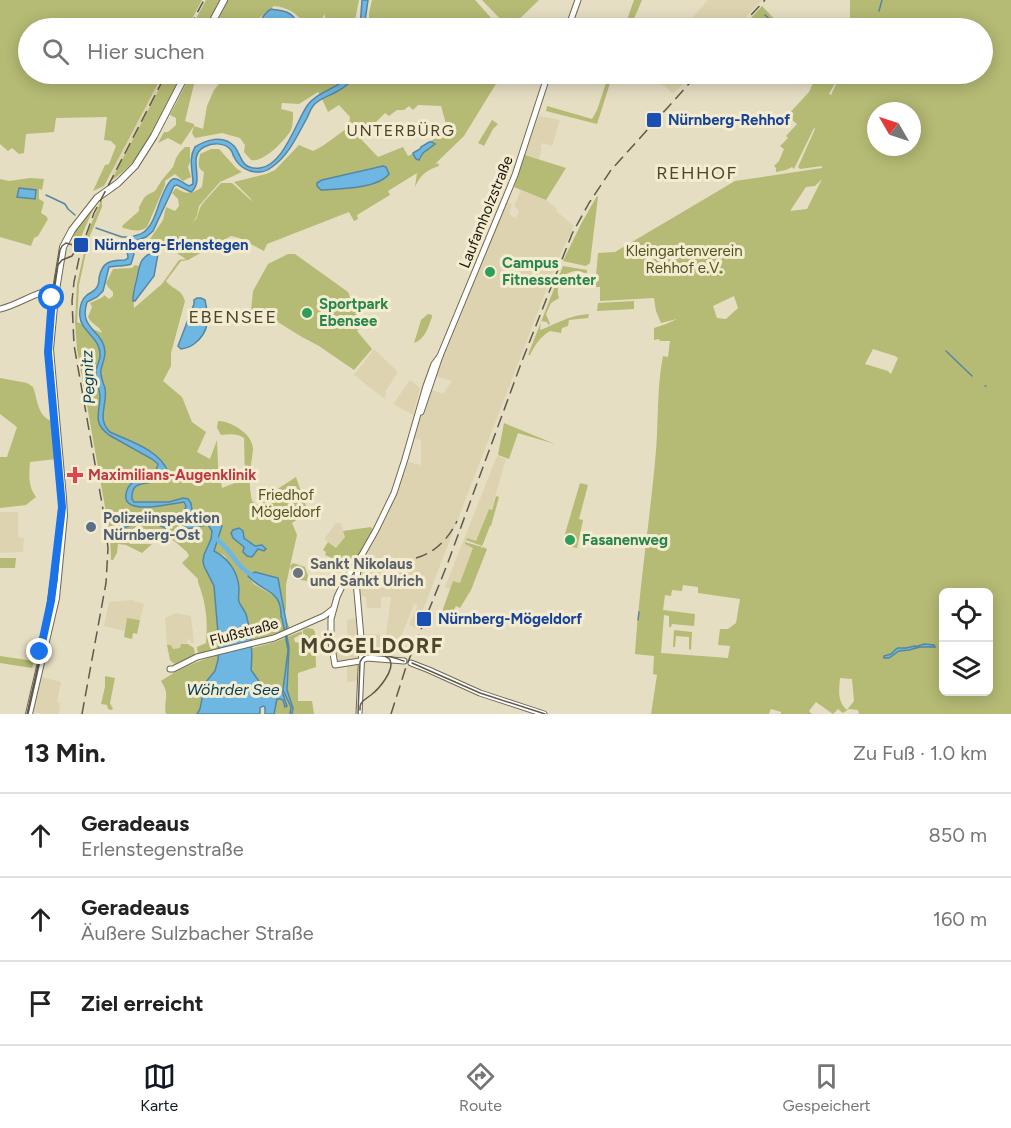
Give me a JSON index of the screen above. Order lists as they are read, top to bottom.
{
  "streets": {
    "main road": ["Laufamholzstraße", "Flußstraße"]
  },
  "crossings": [
    ["Laufamholzstraße", "Flußstraße"]
  ],
  "districts": [
    "UNTERBÜRG",
    "REHHOF",
    "EBENSEE",
    "MÖGELDORF"
  ],
  "water": ["Pegnitz", "Wöhrder See"],
  "parks": ["Kleingartenverein Rehhof e.V.", "Friedhof Mögeldorf"],
  "places": {
    "transit": ["Nürnberg-Rehhof", "Nürnberg-Erlenstegen", "Nürnberg-Mögeldorf"],
    "other": [
      "Campus Fitnesscenter",
      "Sportpark Ebensee",
      "Polizeiinspektion Nürnberg-Ost",
      "Fasanenweg",
      "Sankt Nikolaus und Sankt Ulrich"
    ],
    "health": ["Maximilians-Augenklinik"]
  },
  "north": "top left",
  "page": {
    "search": "Hier suchen",
    "heading": ["13 Min.", "Zu Fuß · 1.0 km"],
    "list": [
      ["Geradeaus", "Erlenstegenstraße", "850 m"],
      ["Geradeaus", "Äußere Sulzbacher Straße", "160 m"],
      "Ziel erreicht"
    ],
    "nav": ["Karte", "Route", "Gespeichert"]
  }
}
